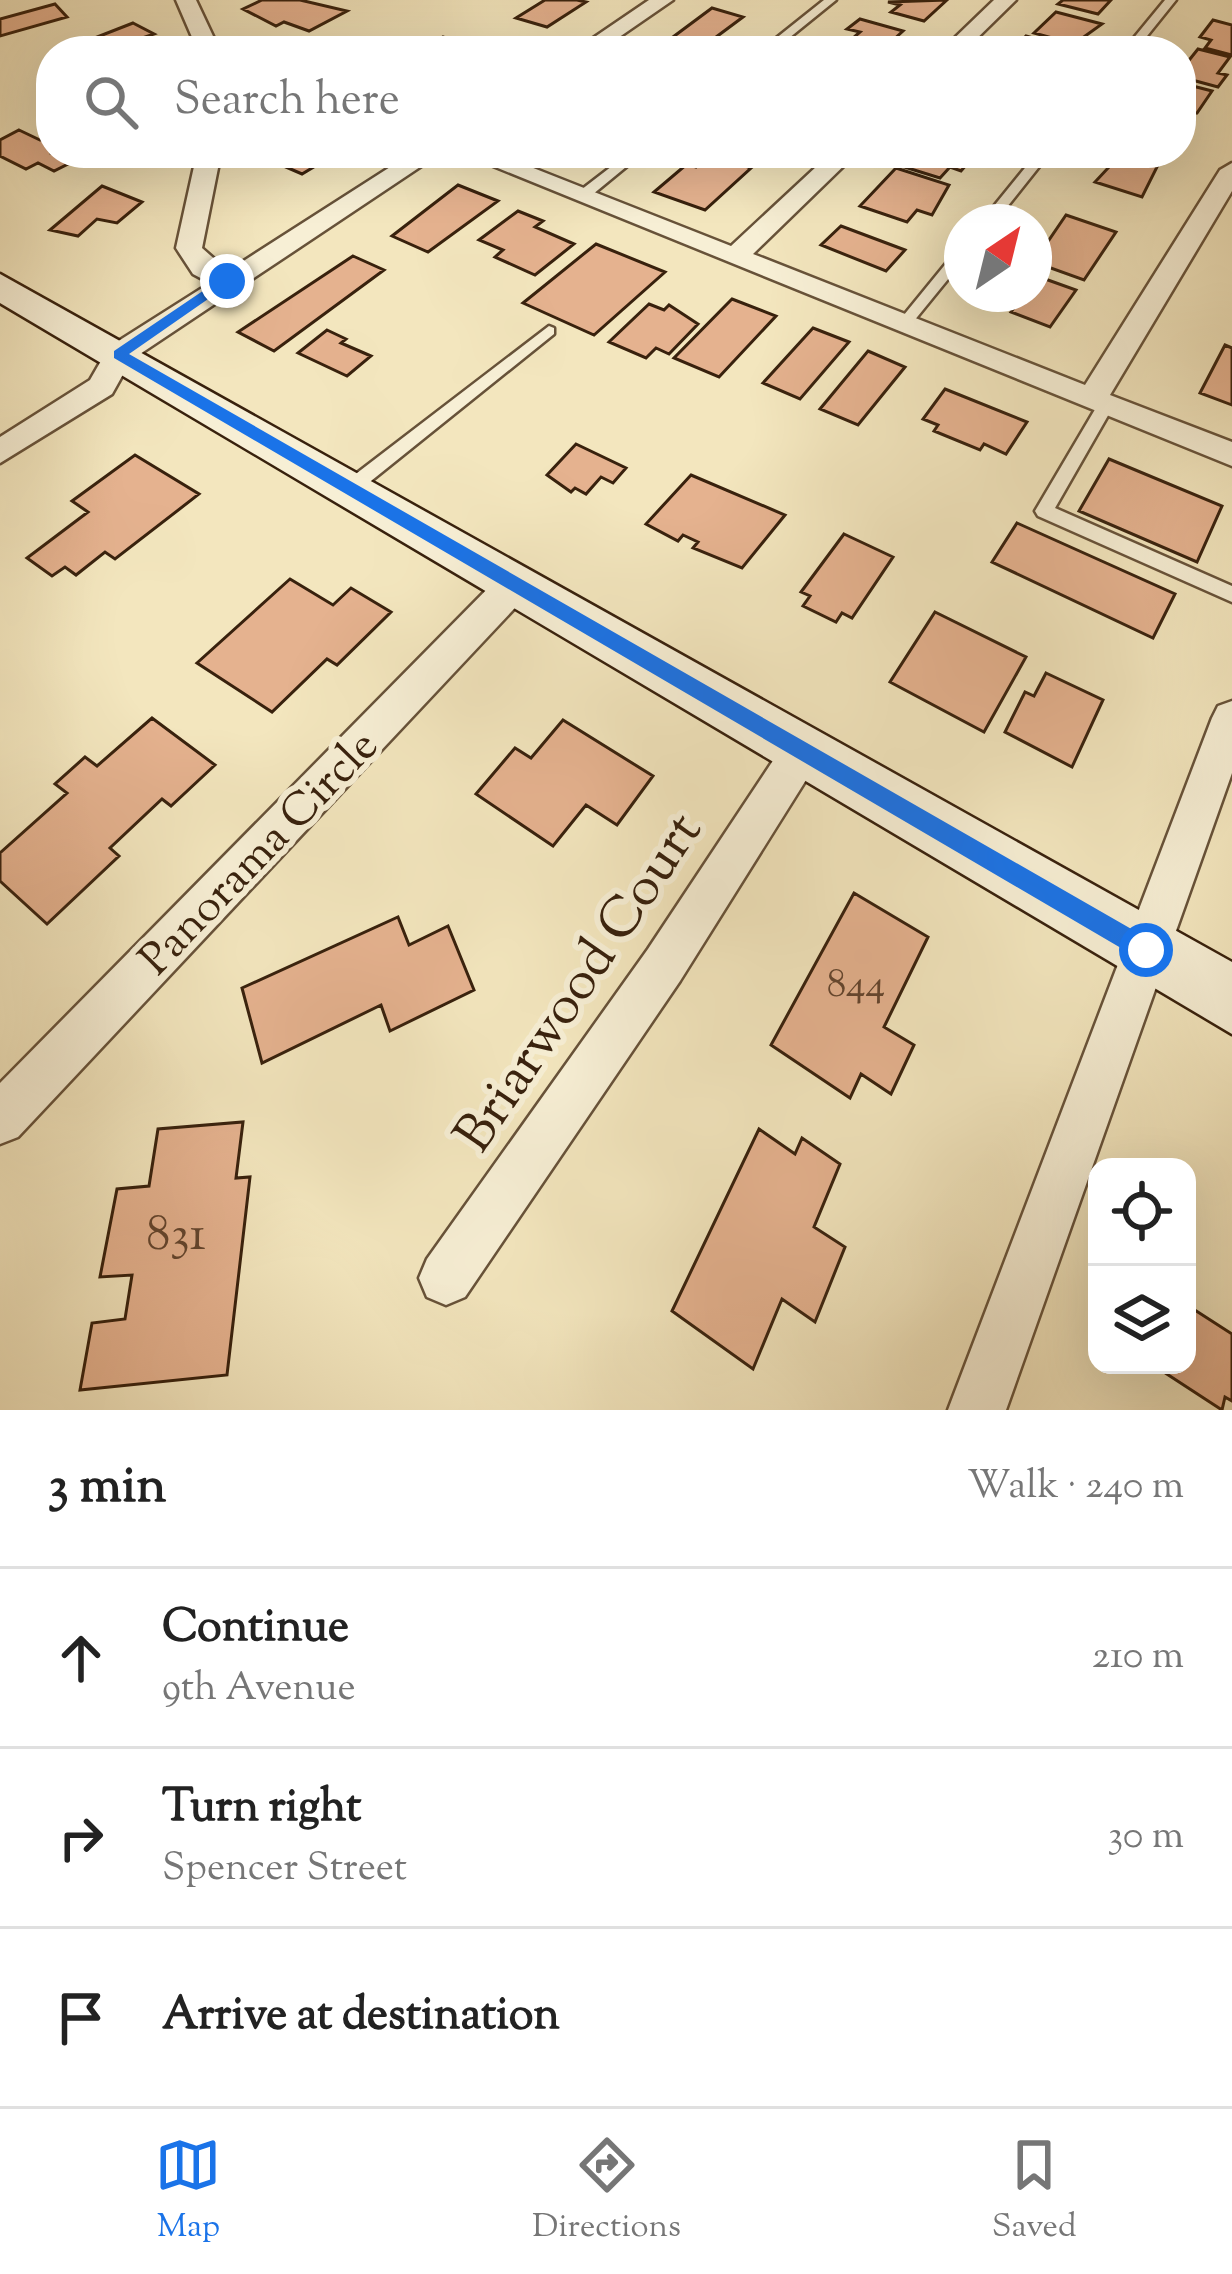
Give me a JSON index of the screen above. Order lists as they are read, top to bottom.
{
  "streets": {
    "street": ["Panorama Circle", "Briarwood Court"]
  },
  "house_numbers": ["844", "831"],
  "north": "top right",
  "page": {
    "search": "Search here",
    "heading": ["3 min", "Walk · 240 m"],
    "list": [
      ["Continue", "9th Avenue", "210 m"],
      ["Turn right", "Spencer Street", "30 m"],
      "Arrive at destination"
    ],
    "nav": ["Map", "Directions", "Saved"]
  }
}
